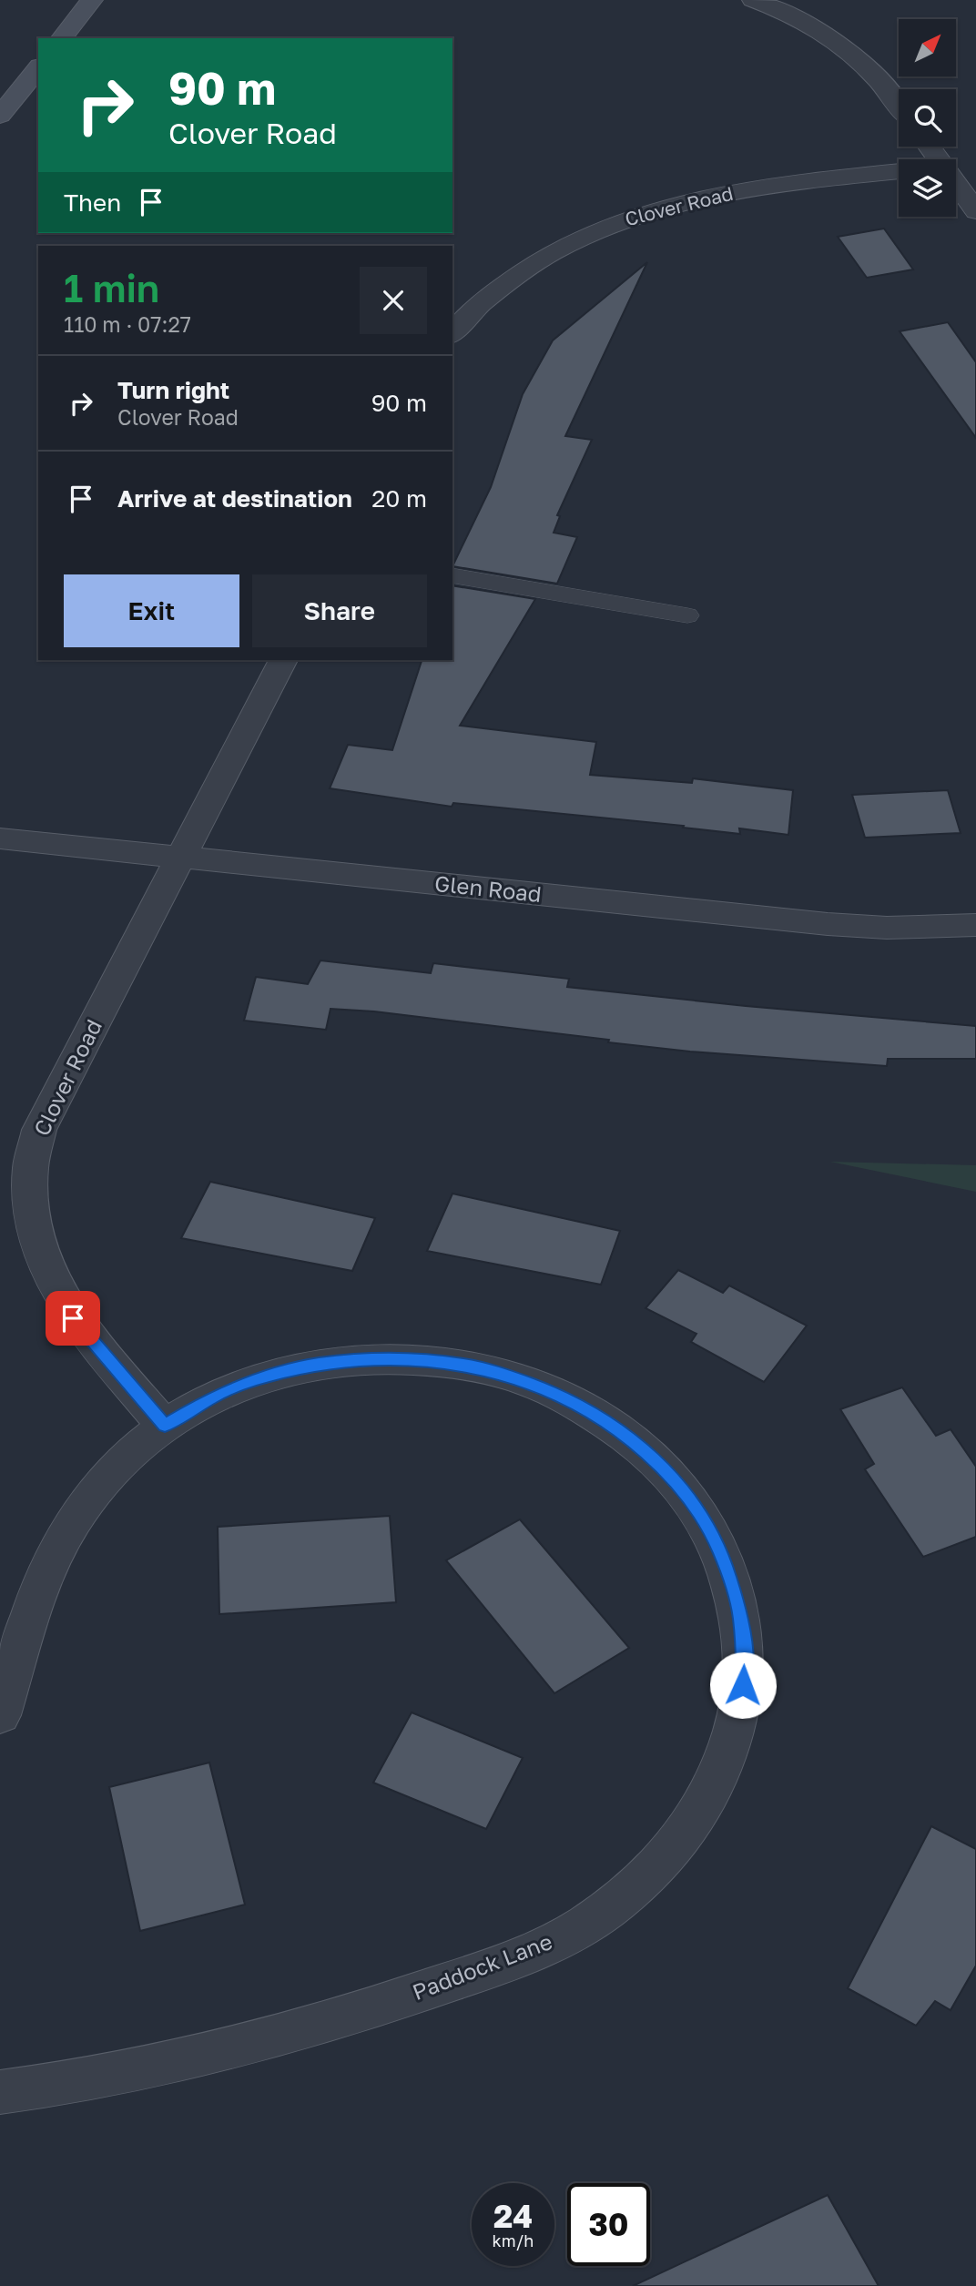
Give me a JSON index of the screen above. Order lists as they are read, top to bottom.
{
  "streets": {
    "street": ["Clover Road", "Glen Road", "Paddock Lane"]
  },
  "crossings": [
    ["Clover Road", "Glen Road"],
    ["Clover Road", "Paddock Lane"]
  ],
  "north": "top right",
  "page": {
    "turn": ["90 m", "Clover Road"],
    "then": "Then",
    "heading": ["1 min", "110 m · 07:27"],
    "list": [
      {
        "name": "Turn right",
        "note": "Clover Road",
        "value": "90 m"
      },
      {
        "name": "Arrive at destination",
        "value": "20 m"
      }
    ],
    "buttons": ["Exit", "Share"],
    "speed": "24 km/h",
    "limit": "30"
  }
}
